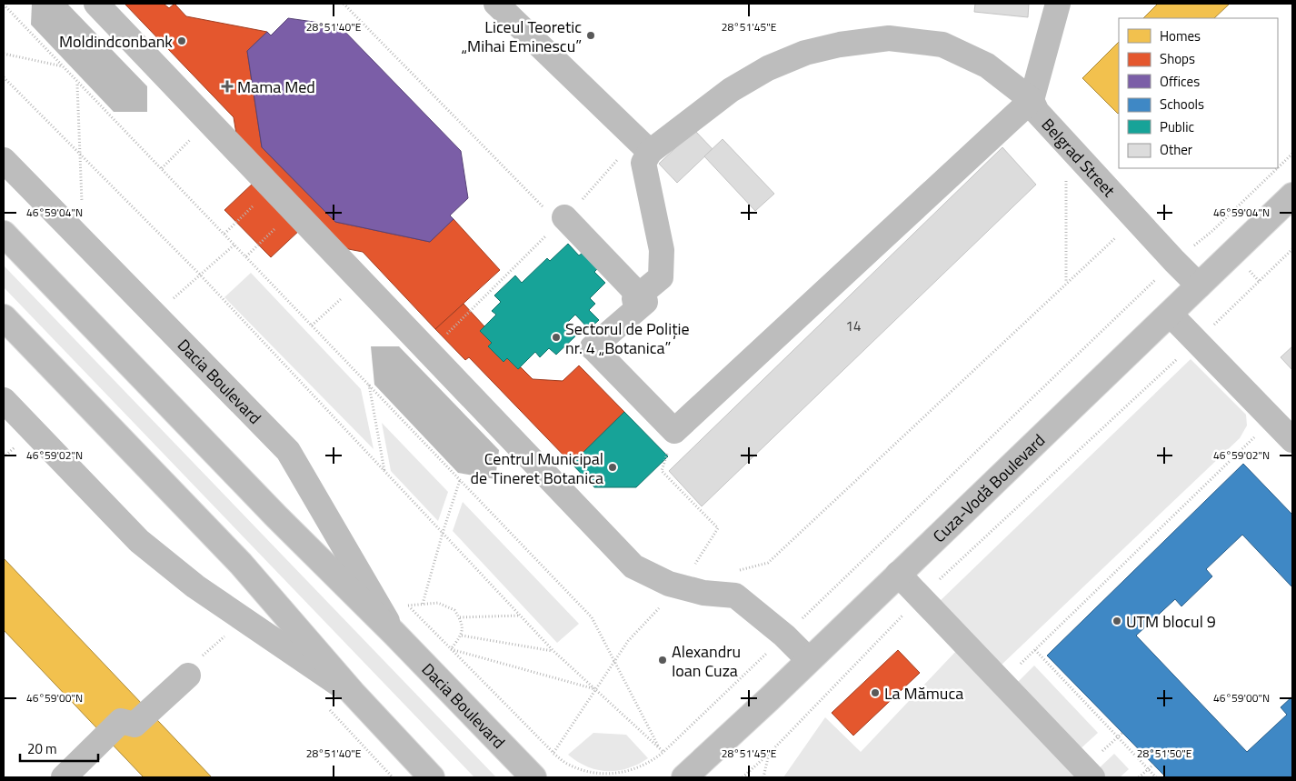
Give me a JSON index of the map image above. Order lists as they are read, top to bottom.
{
  "streets": {
    "main road": ["Belgrad Street", "Dacia Boulevard", "Cuza-Vodă Boulevard"]
  },
  "crossings": [
    ["Belgrad Street", "Cuza-Vodă Boulevard"]
  ],
  "places": {
    "other": [
      "Liceul Teoretic „Mihai Eminescu”",
      "Moldindconbank",
      "Sectorul de Poliție nr. 4 „Botanica”",
      "Centrul Municipal de Tineret Botanica",
      "UTM blocul 9",
      "Alexandru Ioan Cuza",
      "La Mămuca"
    ],
    "health": ["Mama Med"]
  },
  "house_numbers": ["14"],
  "legend": [
    "Homes",
    "Shops",
    "Offices",
    "Schools",
    "Public",
    "Other"
  ],
  "scale_bar": "20 m",
  "coordinates": [
    "28°51'40\"E",
    "28°51'45\"E",
    "46°59'04\"N",
    "46°59'02\"N",
    "46°59'00\"N",
    "28°51'50\"E"
  ]
}
